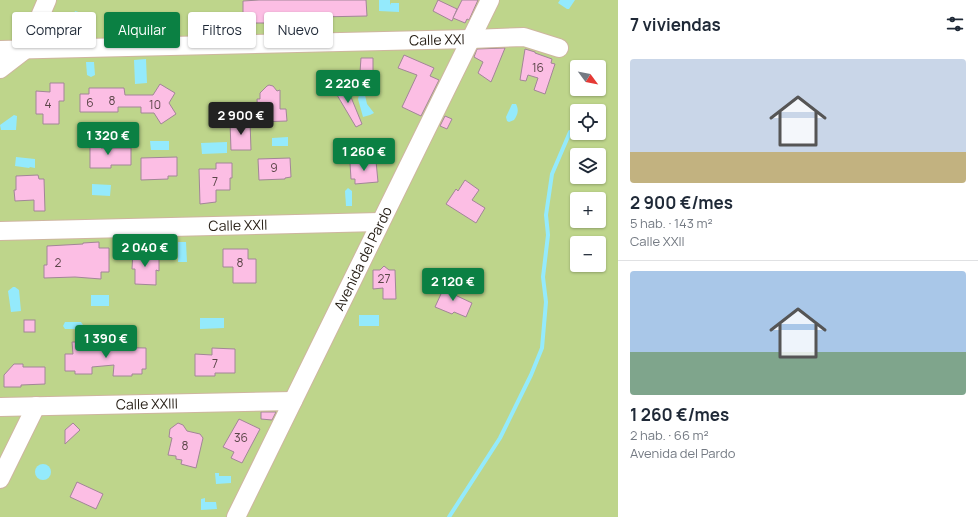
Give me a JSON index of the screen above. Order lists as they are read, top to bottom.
{
  "streets": {
    "street": [
      "Calle XXI",
      "Calle XXII",
      "Avenida del Pardo",
      "Calle XXIII"
    ]
  },
  "crossings": [
    ["Calle XXI", "Avenida del Pardo"],
    ["Calle XXII", "Avenida del Pardo"],
    ["Avenida del Pardo", "Calle XXIII"]
  ],
  "house_numbers": [
    "16",
    "8",
    "6",
    "4",
    "10",
    "9",
    "7",
    "2",
    "8",
    "27",
    "7",
    "36",
    "8"
  ],
  "north": "bottom right",
  "page": {
    "heading": "7 viviendas",
    "chip": [
      "Comprar",
      "Alquilar",
      "Filtros",
      "Nuevo"
    ],
    "list": [
      {
        "name": "2 900 €/mes",
        "note": "5 hab. · 143 m² · Calle XXII"
      },
      {
        "name": "1 260 €/mes",
        "note": "2 hab. · 66 m² · Avenida del Pardo"
      }
    ],
    "map_buttons": ["+", "−"],
    "price": [
      "2 220 €",
      "2 900 €",
      "1 320 €",
      "1 260 €",
      "2 040 €",
      "2 120 €",
      "1 390 €"
    ]
  }
}
